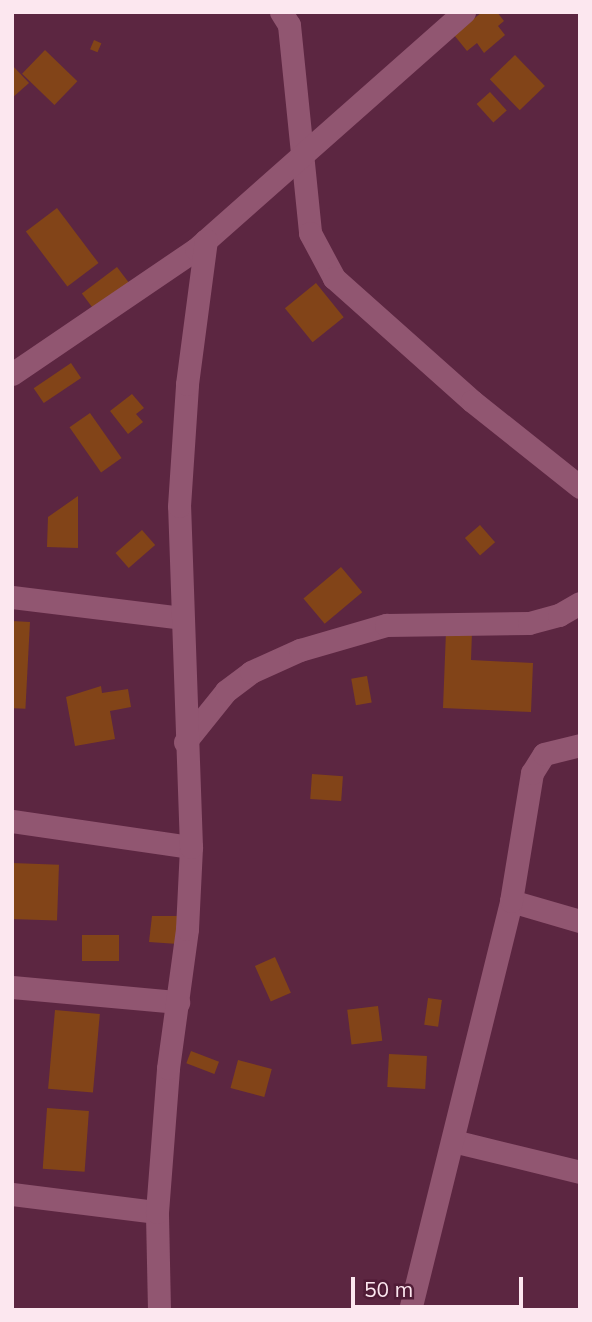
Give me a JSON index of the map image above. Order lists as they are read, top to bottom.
{
  "scale_bar": "50 m"
}
